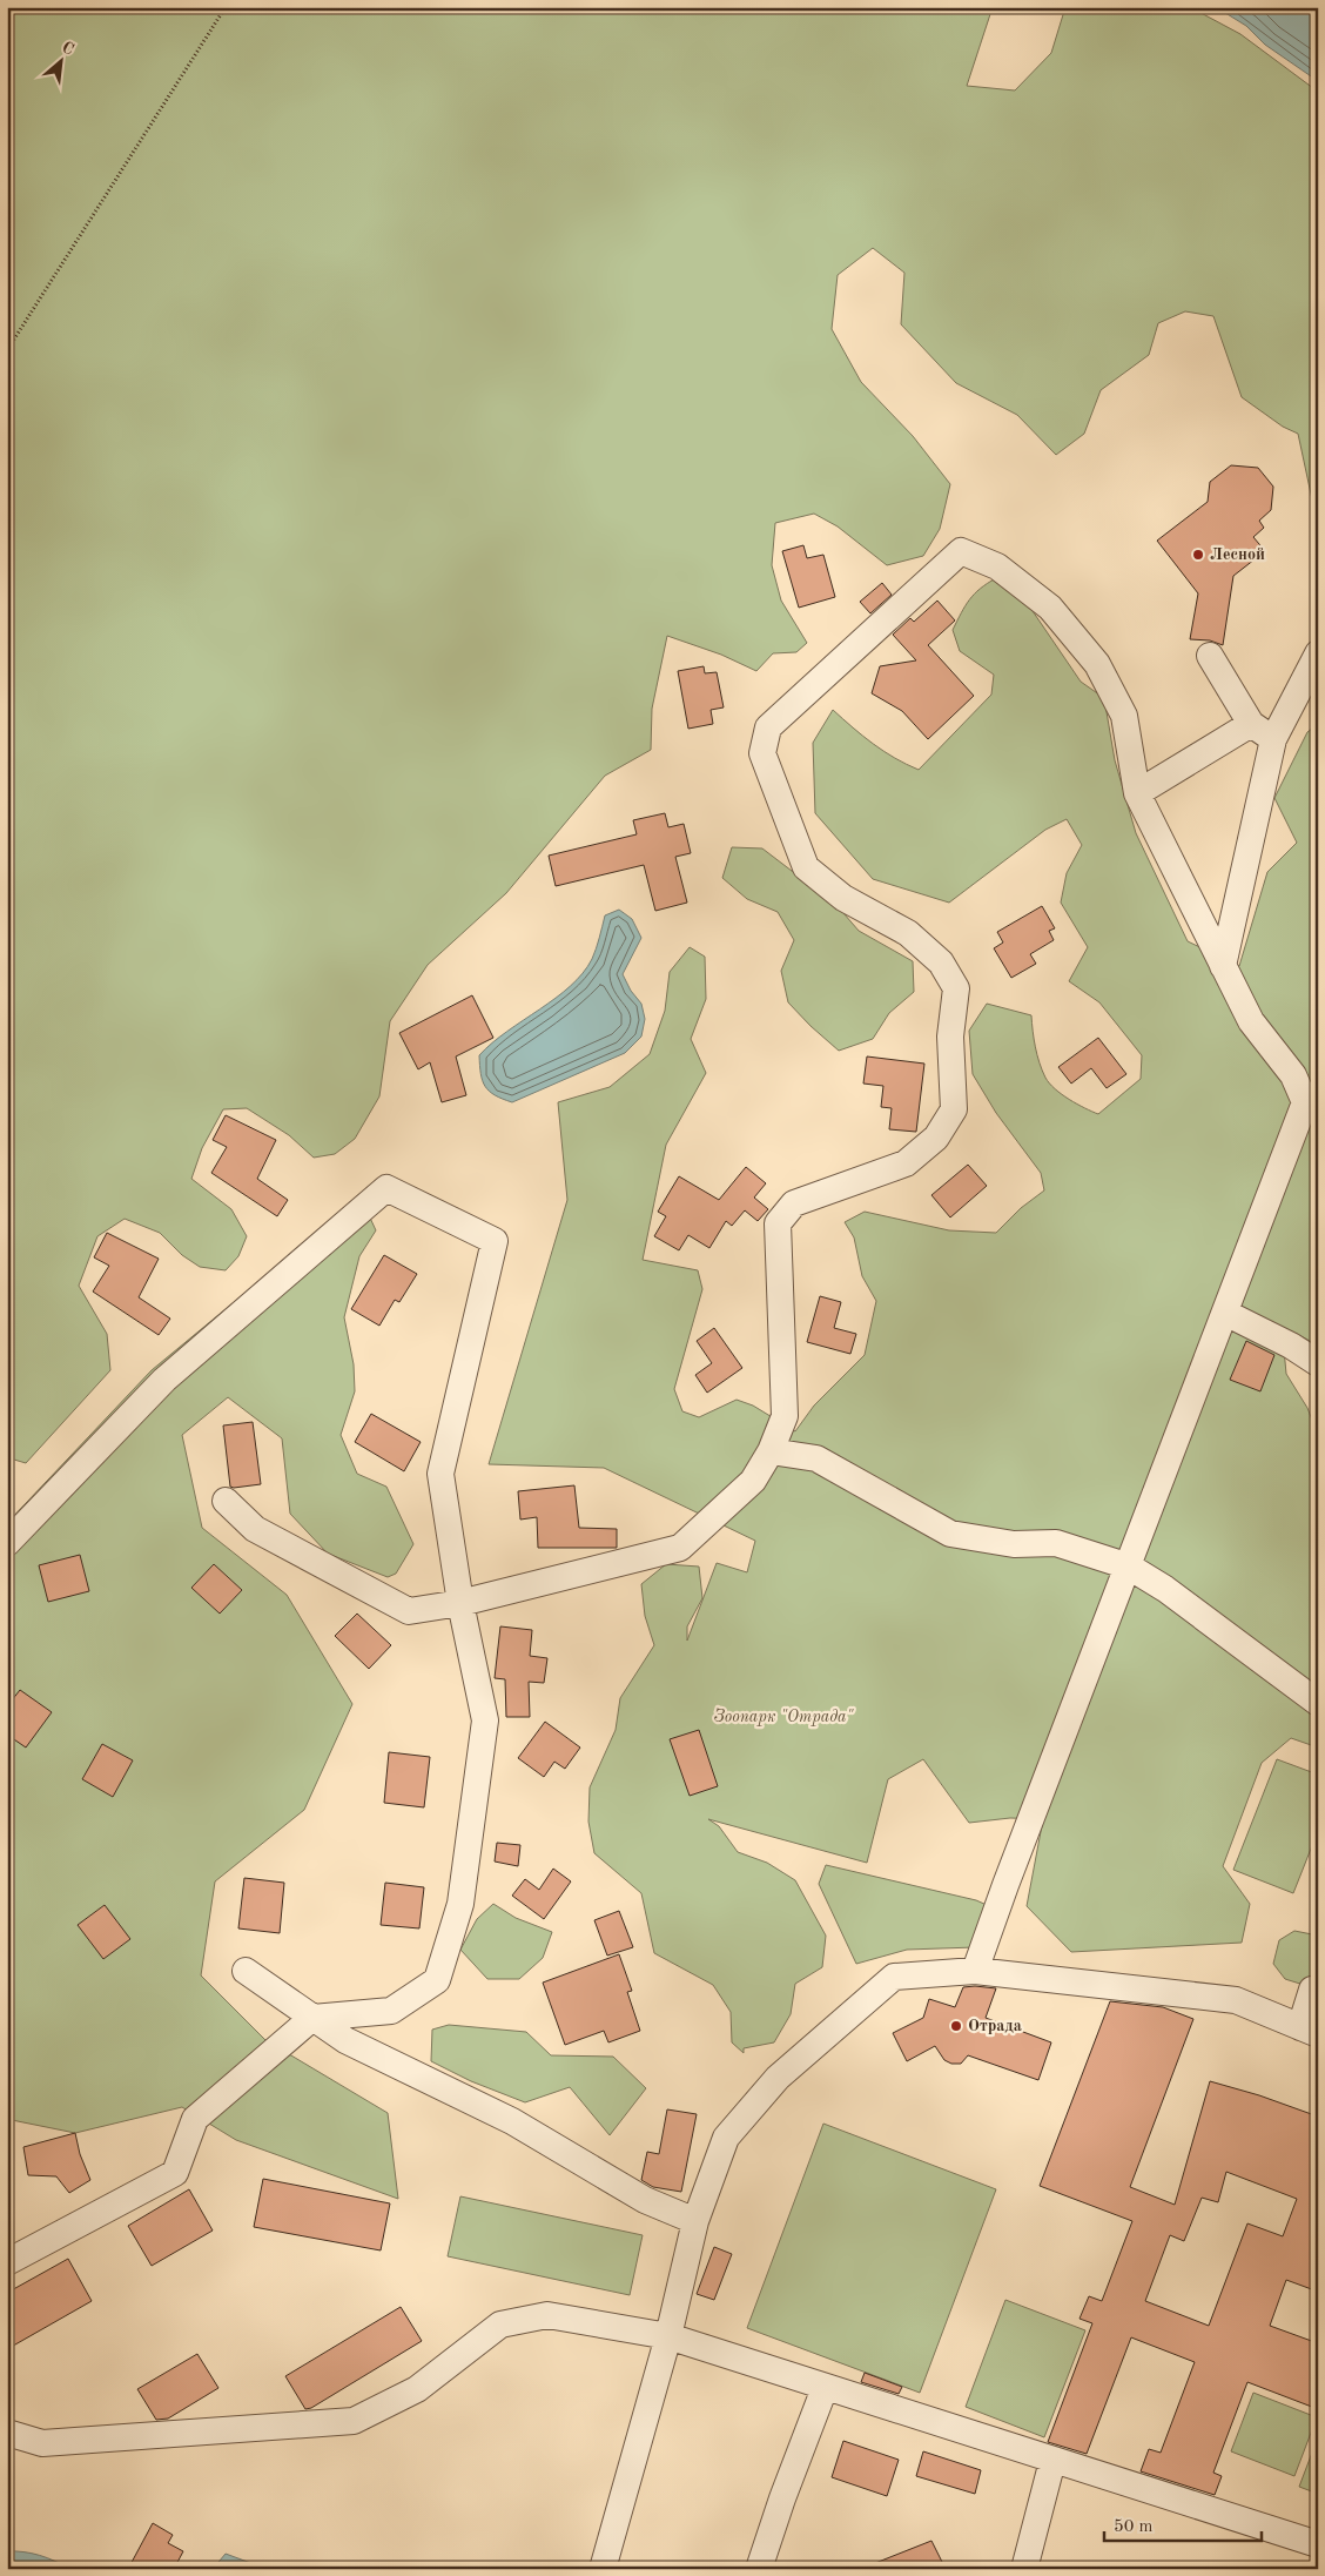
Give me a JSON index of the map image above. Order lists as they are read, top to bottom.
{
  "parks": ["Зоопарк \"Отрада\""],
  "places": ["Лесной", "Отрада"],
  "scale_bar": "50 m",
  "north": "top right"
}
